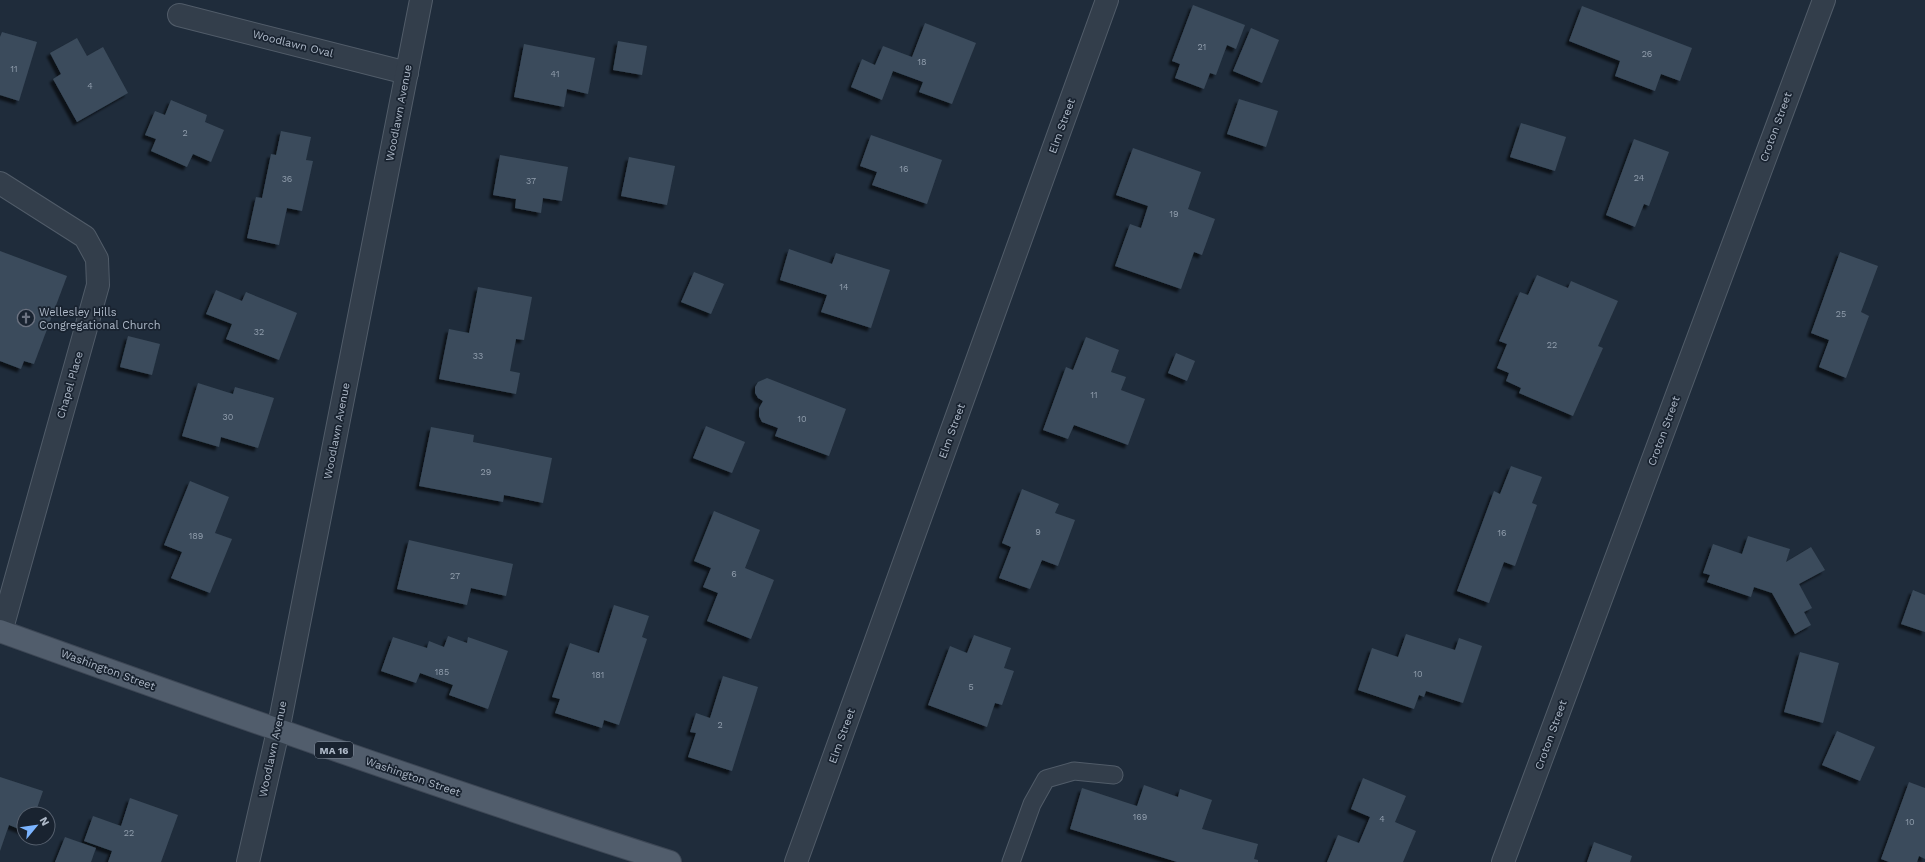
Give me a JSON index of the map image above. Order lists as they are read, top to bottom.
{
  "streets": {
    "main road": ["Washington Street", "MA 16"],
    "street": [
      "Woodlawn Oval",
      "Woodlawn Avenue",
      "Elm Street",
      "Croton Street",
      "Chapel Place"
    ]
  },
  "crossings": [
    ["Woodlawn Oval", "Woodlawn Avenue"],
    ["Woodlawn Avenue", "Washington Street"],
    ["Chapel Place", "Washington Street"]
  ],
  "places": {
    "church": ["Wellesley Hills Congregational Church"]
  },
  "house_numbers": [
    "21",
    "26",
    "18",
    "11",
    "41",
    "4",
    "2",
    "16",
    "24",
    "36",
    "37",
    "19",
    "14",
    "25",
    "32",
    "22",
    "33",
    "11",
    "30",
    "10",
    "29",
    "9",
    "16",
    "189",
    "6",
    "27",
    "185",
    "10",
    "181",
    "5",
    "2",
    "169",
    "4",
    "10",
    "22"
  ],
  "north": "top right"
}
